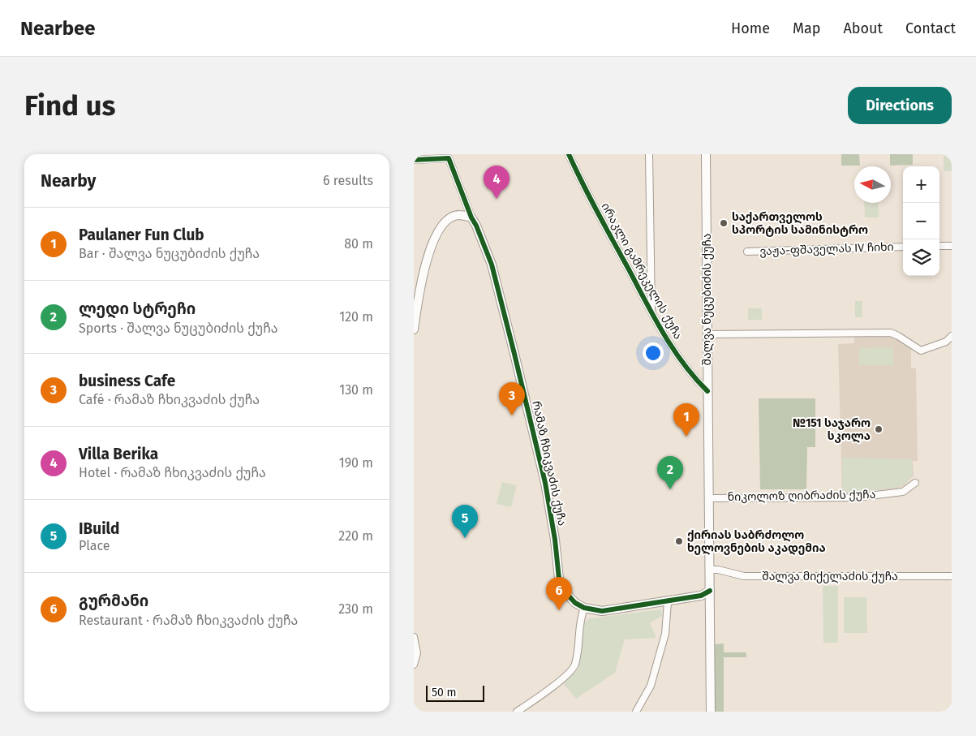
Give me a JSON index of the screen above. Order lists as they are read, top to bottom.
{
  "streets": {
    "street": [
      "ვაჟა-ფშაველას IV ჩიხი",
      "ირაკლი გამრეკელის ქუჩა",
      "შალვა ნუცუბიძის ქუჩა",
      "რამაზ ჩხიკვაძის ქუჩა",
      "ნიკოლოზ ღიბრაძის ქუჩა",
      "შალვა მიქელაძის ქუჩა"
    ]
  },
  "crossings": [
    ["ირაკლი გამრეკელის ქუჩა", "შალვა ნუცუბიძის ქუჩა"],
    ["შალვა ნუცუბიძის ქუჩა", "რამაზ ჩხიკვაძის ქუჩა"],
    ["შალვა ნუცუბიძის ქუჩა", "ნიკოლოზ ღიბრაძის ქუჩა"],
    ["შალვა ნუცუბიძის ქუჩა", "შალვა მიქელაძის ქუჩა"]
  ],
  "places": ["საქართველოს სპორტის სამინისტრო", "№151 საჯარო სკოლა", "ქირიას საბრძოლო ხელოვნების აკადემია"],
  "scale_bar": "50 m",
  "north": "left",
  "page": {
    "header": "Nearbee",
    "nav": [
      "Home",
      "Map",
      "About",
      "Contact"
    ],
    "buttons": "Directions",
    "title": "Find us",
    "heading": ["Nearby", "6 results"],
    "pins": [
      "4",
      "3",
      "1",
      "2",
      "5",
      "6"
    ],
    "map_buttons": ["+", "−"],
    "list": [
      {
        "mark": "1",
        "name": "Paulaner Fun Club",
        "note": "Bar · შალვა ნუცუბიძის ქუჩა",
        "value": "80 m"
      },
      {
        "mark": "2",
        "name": "ლედი სტრეჩი",
        "note": "Sports · შალვა ნუცუბიძის ქუჩა",
        "value": "120 m"
      },
      {
        "mark": "3",
        "name": "business Cafe",
        "note": "Café · რამაზ ჩხიკვაძის ქუჩა",
        "value": "130 m"
      },
      {
        "mark": "4",
        "name": "Villa Berika",
        "note": "Hotel · რამაზ ჩხიკვაძის ქუჩა",
        "value": "190 m"
      },
      {
        "mark": "5",
        "name": "IBuild",
        "note": "Place",
        "value": "220 m"
      },
      {
        "mark": "6",
        "name": "გურმანი",
        "note": "Restaurant · რამაზ ჩხიკვაძის ქუჩა",
        "value": "230 m"
      }
    ],
    "scale": "50 m"
  }
}
